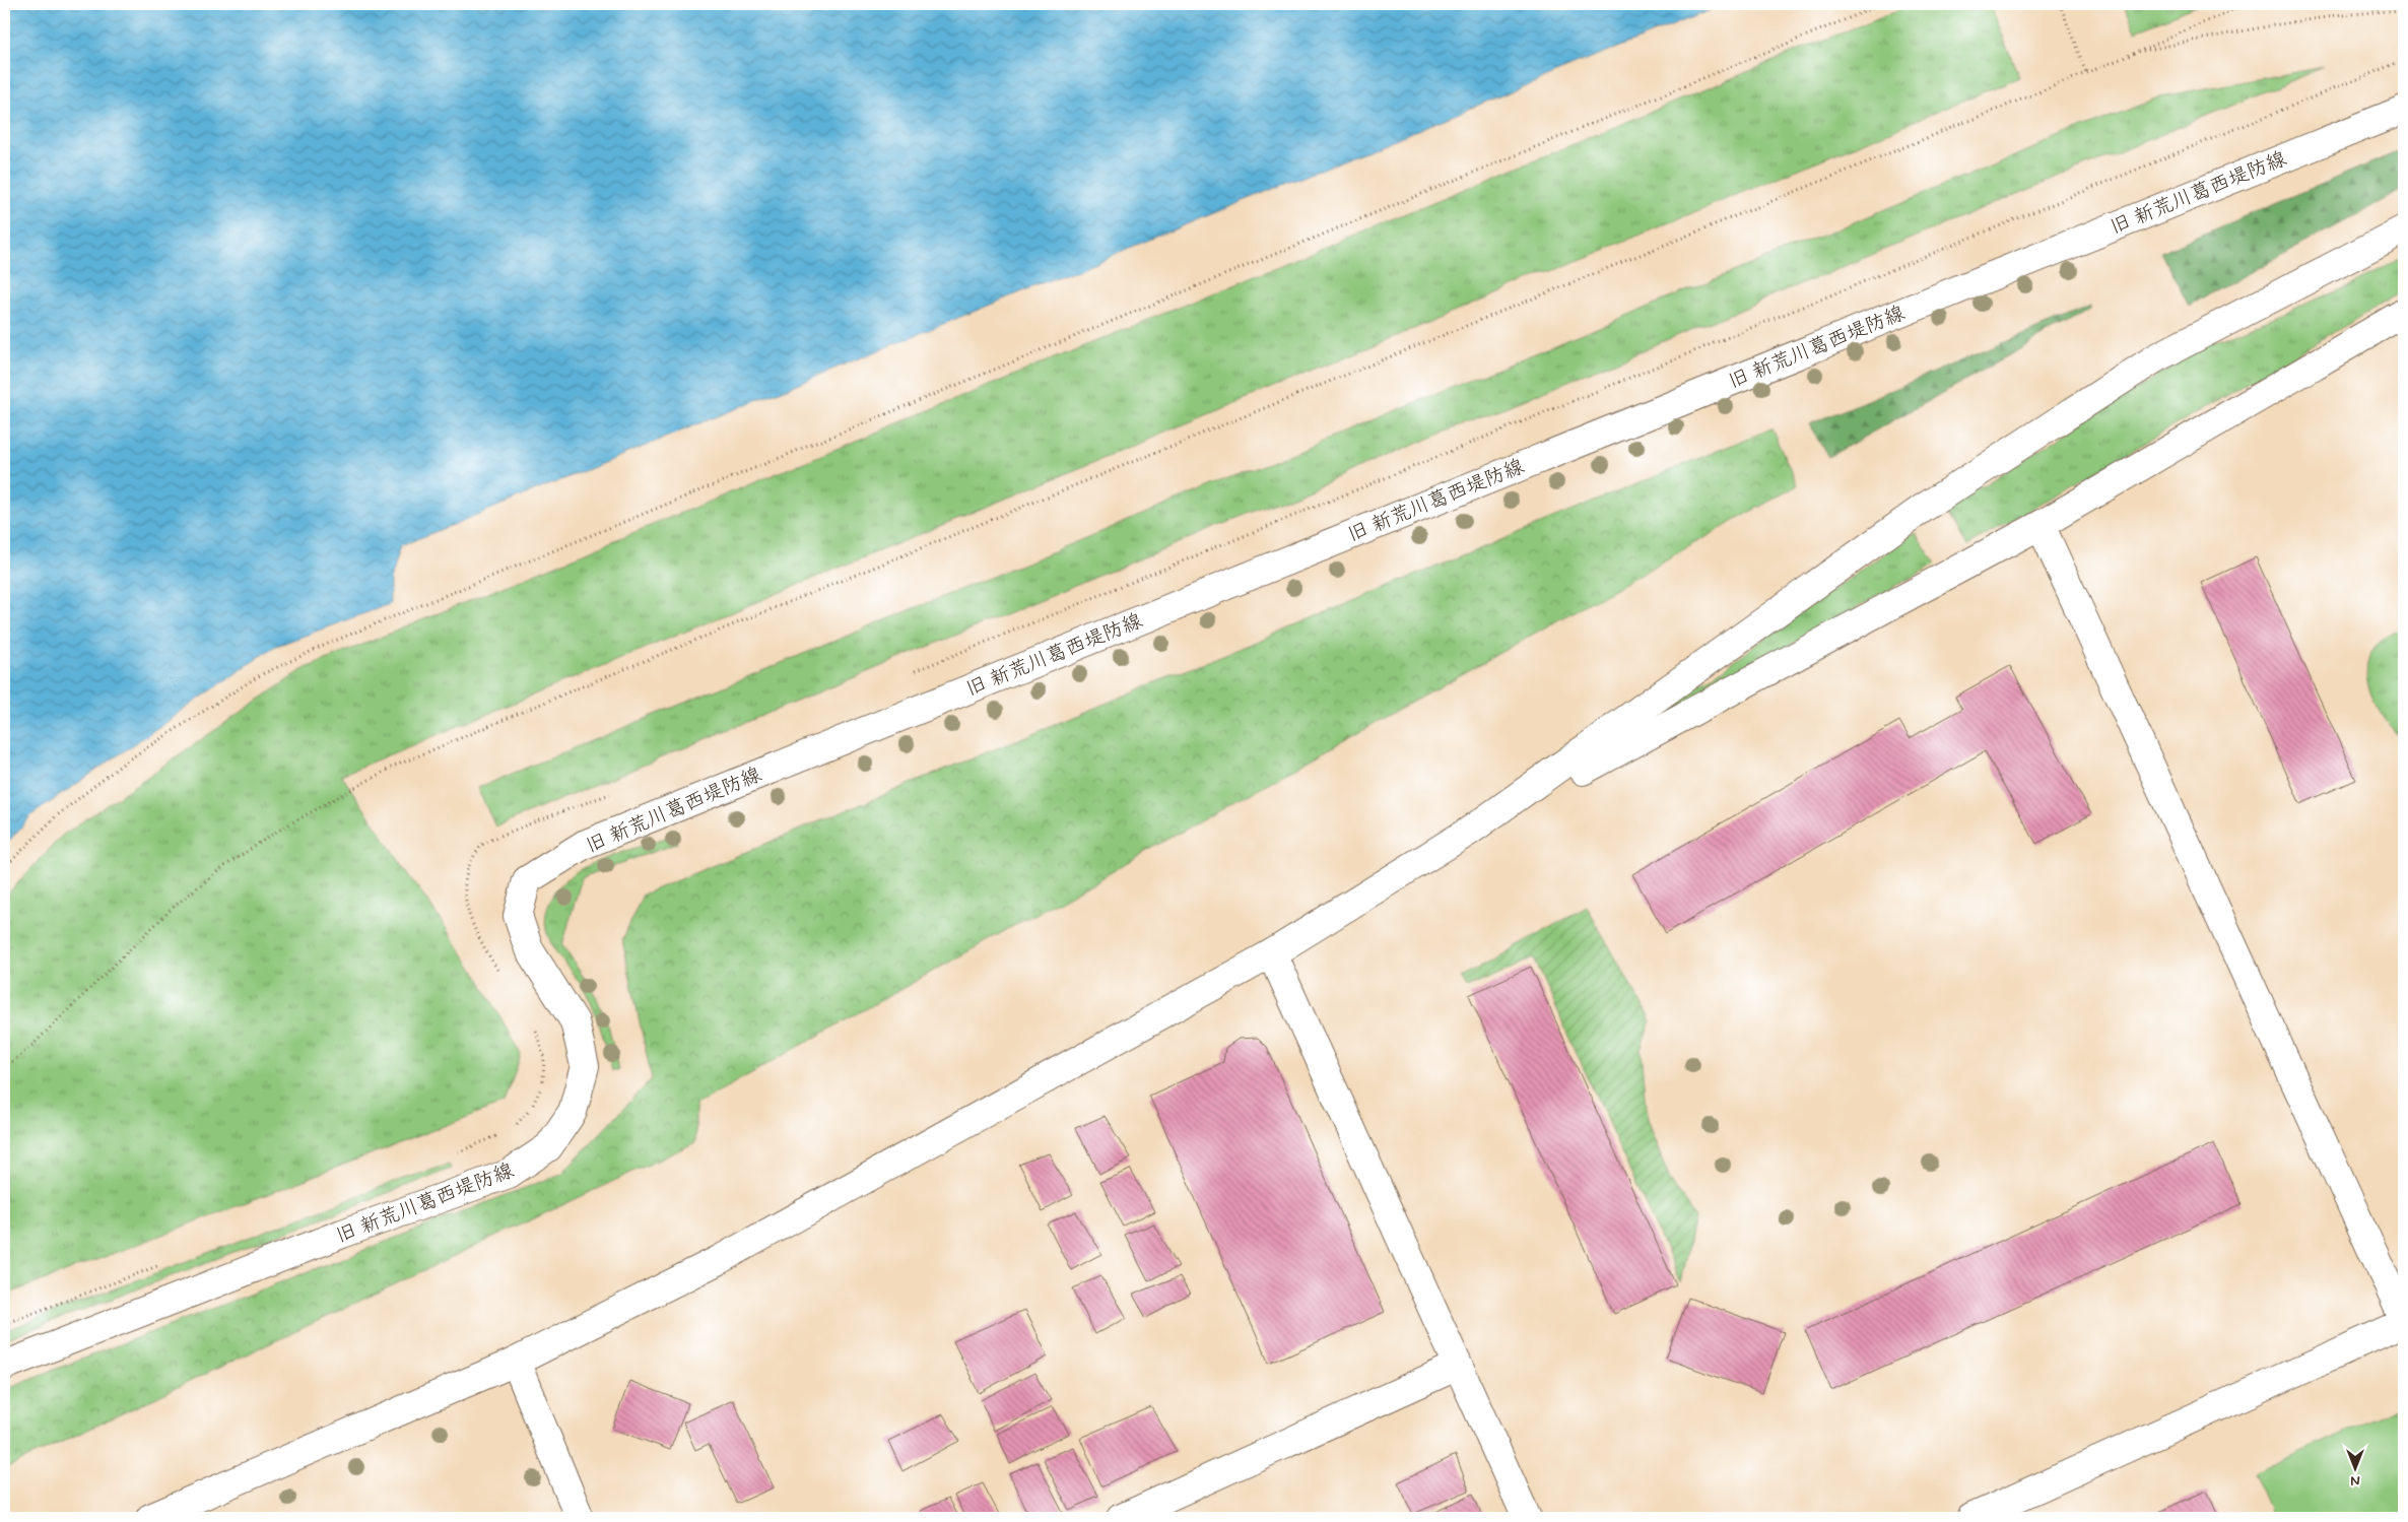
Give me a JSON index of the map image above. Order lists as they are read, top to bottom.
{
  "streets": {
    "street": ["旧 新荒川葛西堤防線"]
  },
  "north": "bottom"
}
